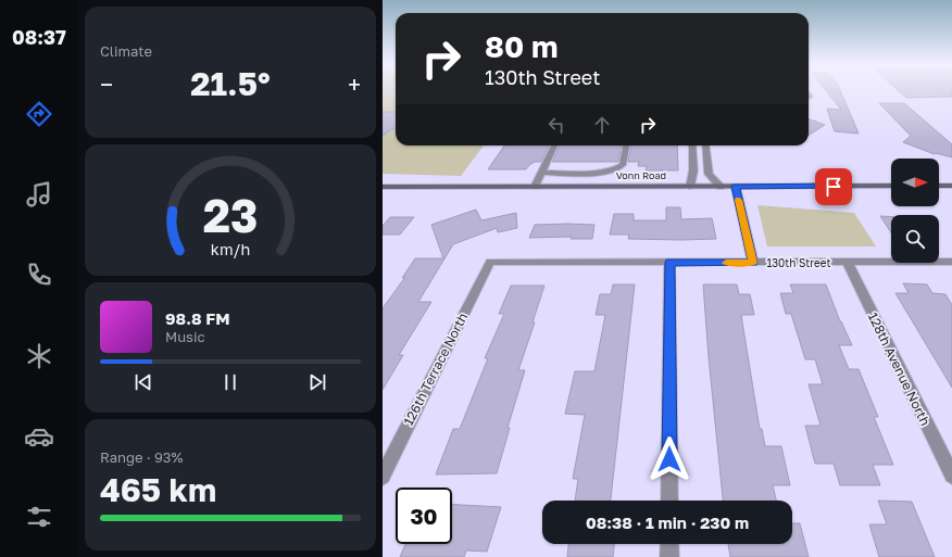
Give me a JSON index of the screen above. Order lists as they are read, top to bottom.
{
  "streets": {
    "street": [
      "Vonn Road",
      "130th Street",
      "126th Terrace North",
      "128th Avenue North"
    ]
  },
  "crossings": [
    ["130th Street", "126th Terrace North"],
    ["130th Street", "128th Avenue North"]
  ],
  "north": "right",
  "page": {
    "tabs": "08:37",
    "tile": [
      "Climate",
      ["Range · 93%", "465 km"]
    ],
    "turn": ["80 m", "130th Street"],
    "heat": ["−", "21.5°", "+"],
    "song": ["98.8 FM", "Music"],
    "limit": "30",
    "trip": "08:38 · 1 min · 230 m",
    "gauge": ["23", "km/h"]
  }
}
